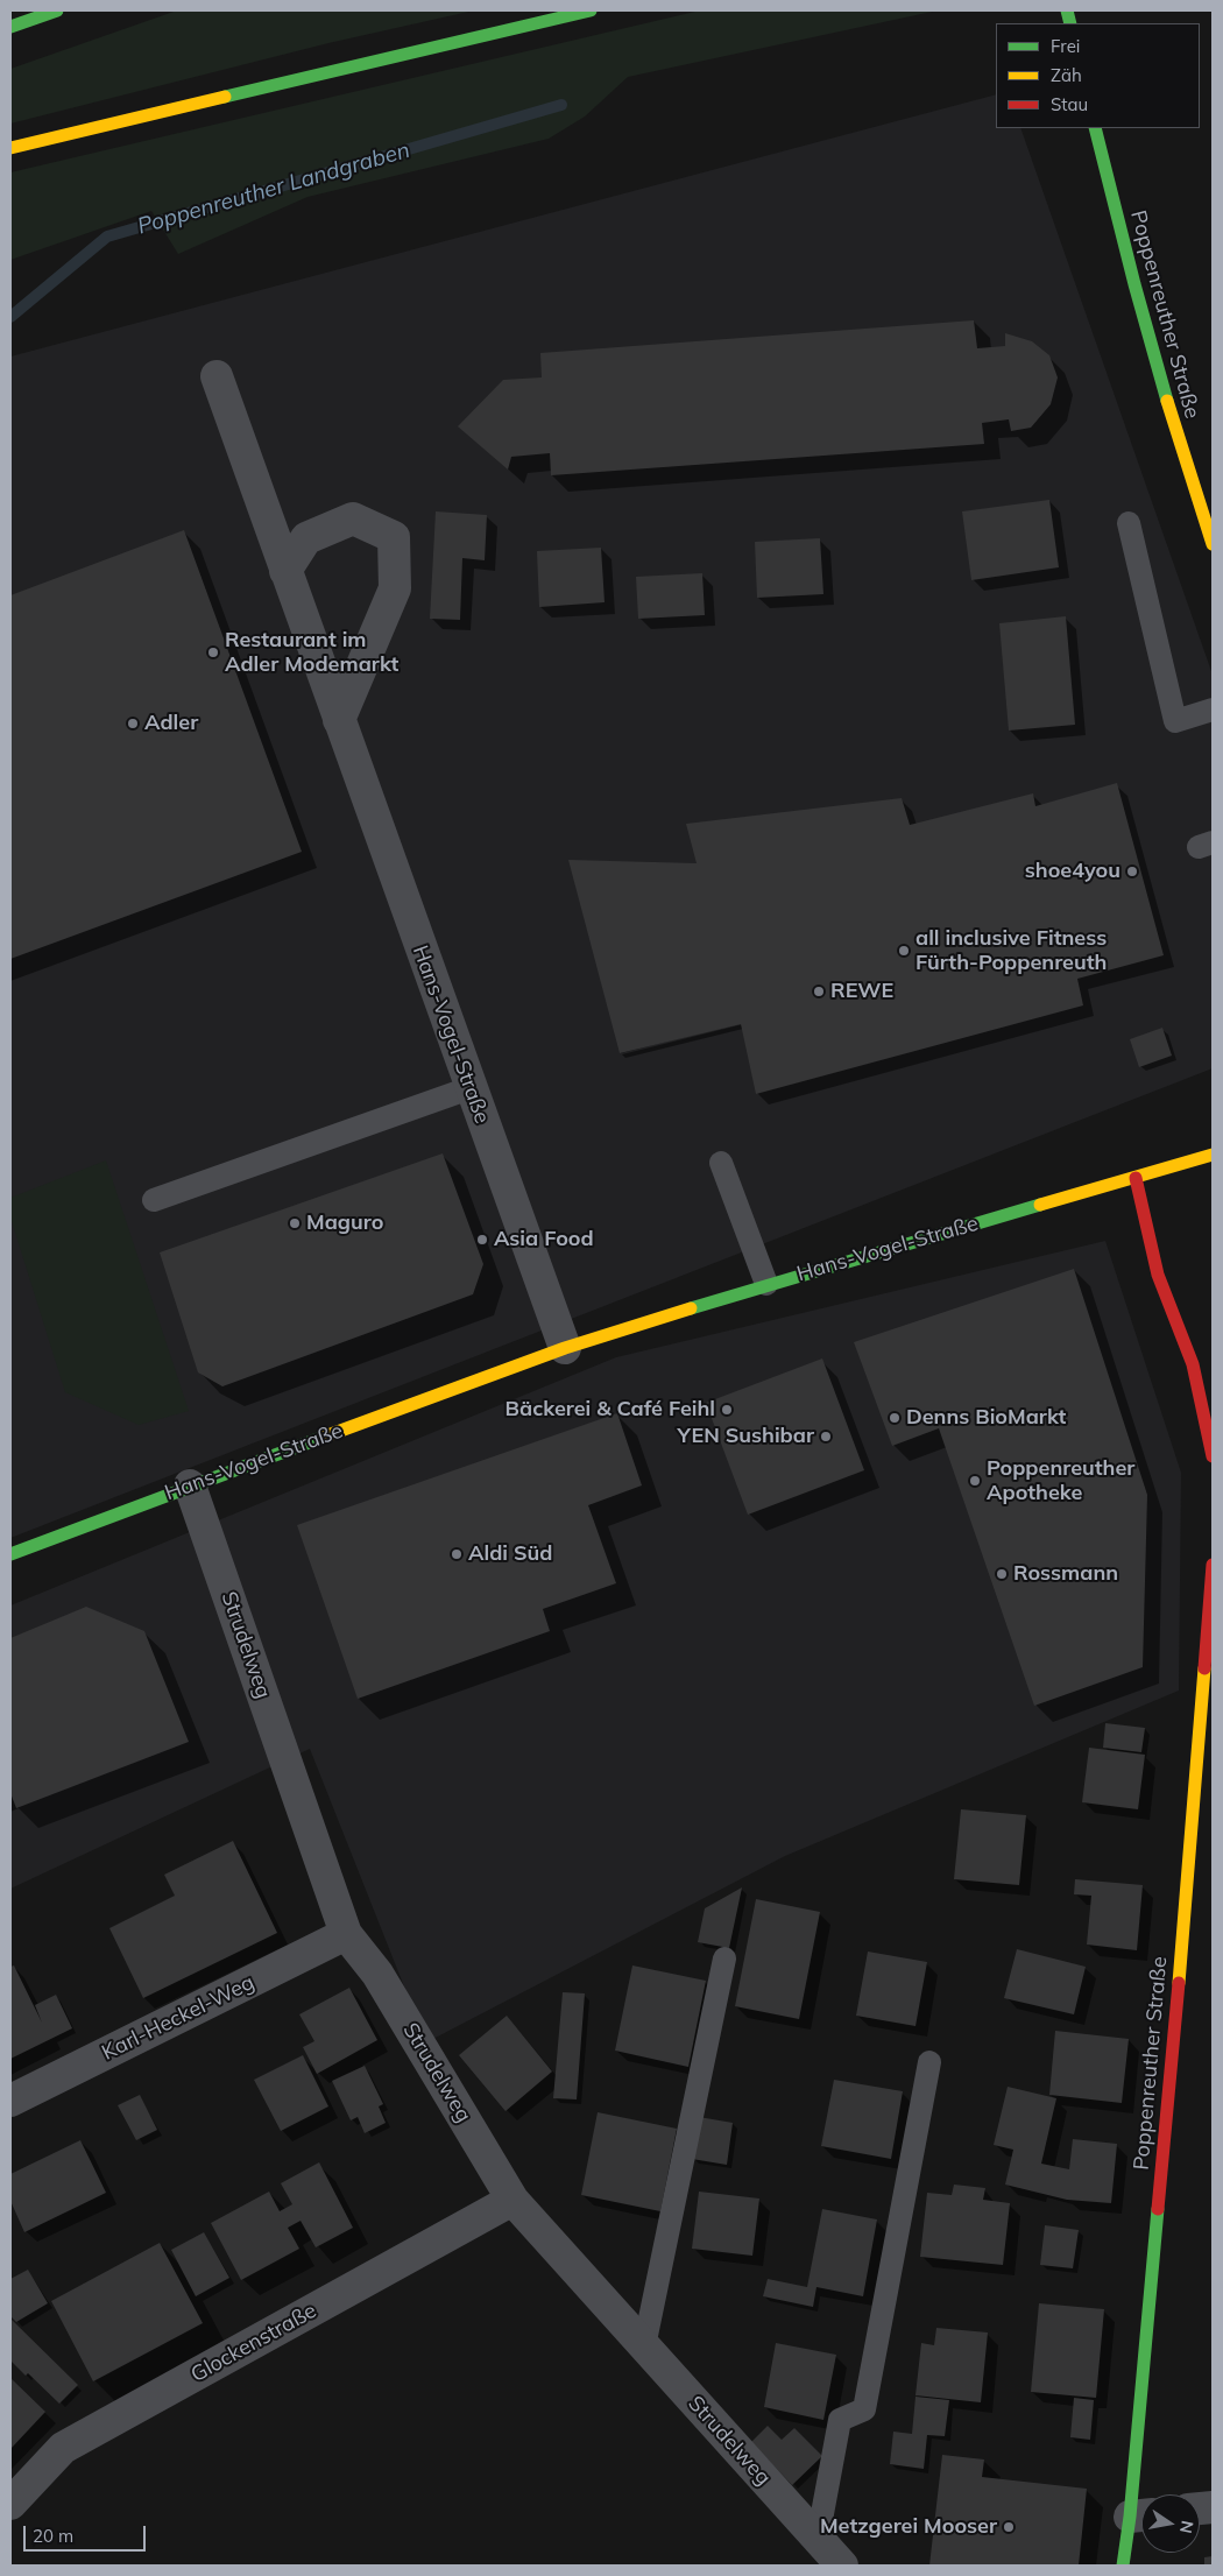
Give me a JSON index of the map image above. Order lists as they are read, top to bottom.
{
  "streets": {
    "main road": ["Poppenreuther Straße", "Hans-Vogel-Straße"],
    "street": ["Strudelweg", "Karl-Heckel-Weg", "Glockenstraße"]
  },
  "crossings": [
    ["Hans-Vogel-Straße", "Strudelweg"],
    ["Strudelweg", "Karl-Heckel-Weg"],
    ["Strudelweg", "Glockenstraße"]
  ],
  "water": ["Poppenreuther Landgraben"],
  "places": [
    "Restaurant im Adler Modemarkt",
    "Adler",
    "shoe4you",
    "all inclusive Fitness Fürth-Poppenreuth",
    "REWE",
    "Maguro",
    "Asia Food",
    "Bäckerei & Café Feihl",
    "Denns BioMarkt",
    "YEN Sushibar",
    "Poppenreuther Apotheke",
    "Aldi Süd",
    "Rossmann",
    "Metzgerei Mooser"
  ],
  "legend": ["Frei", "Zäh", "Stau"],
  "scale_bar": "20 m",
  "north": "right"
}
